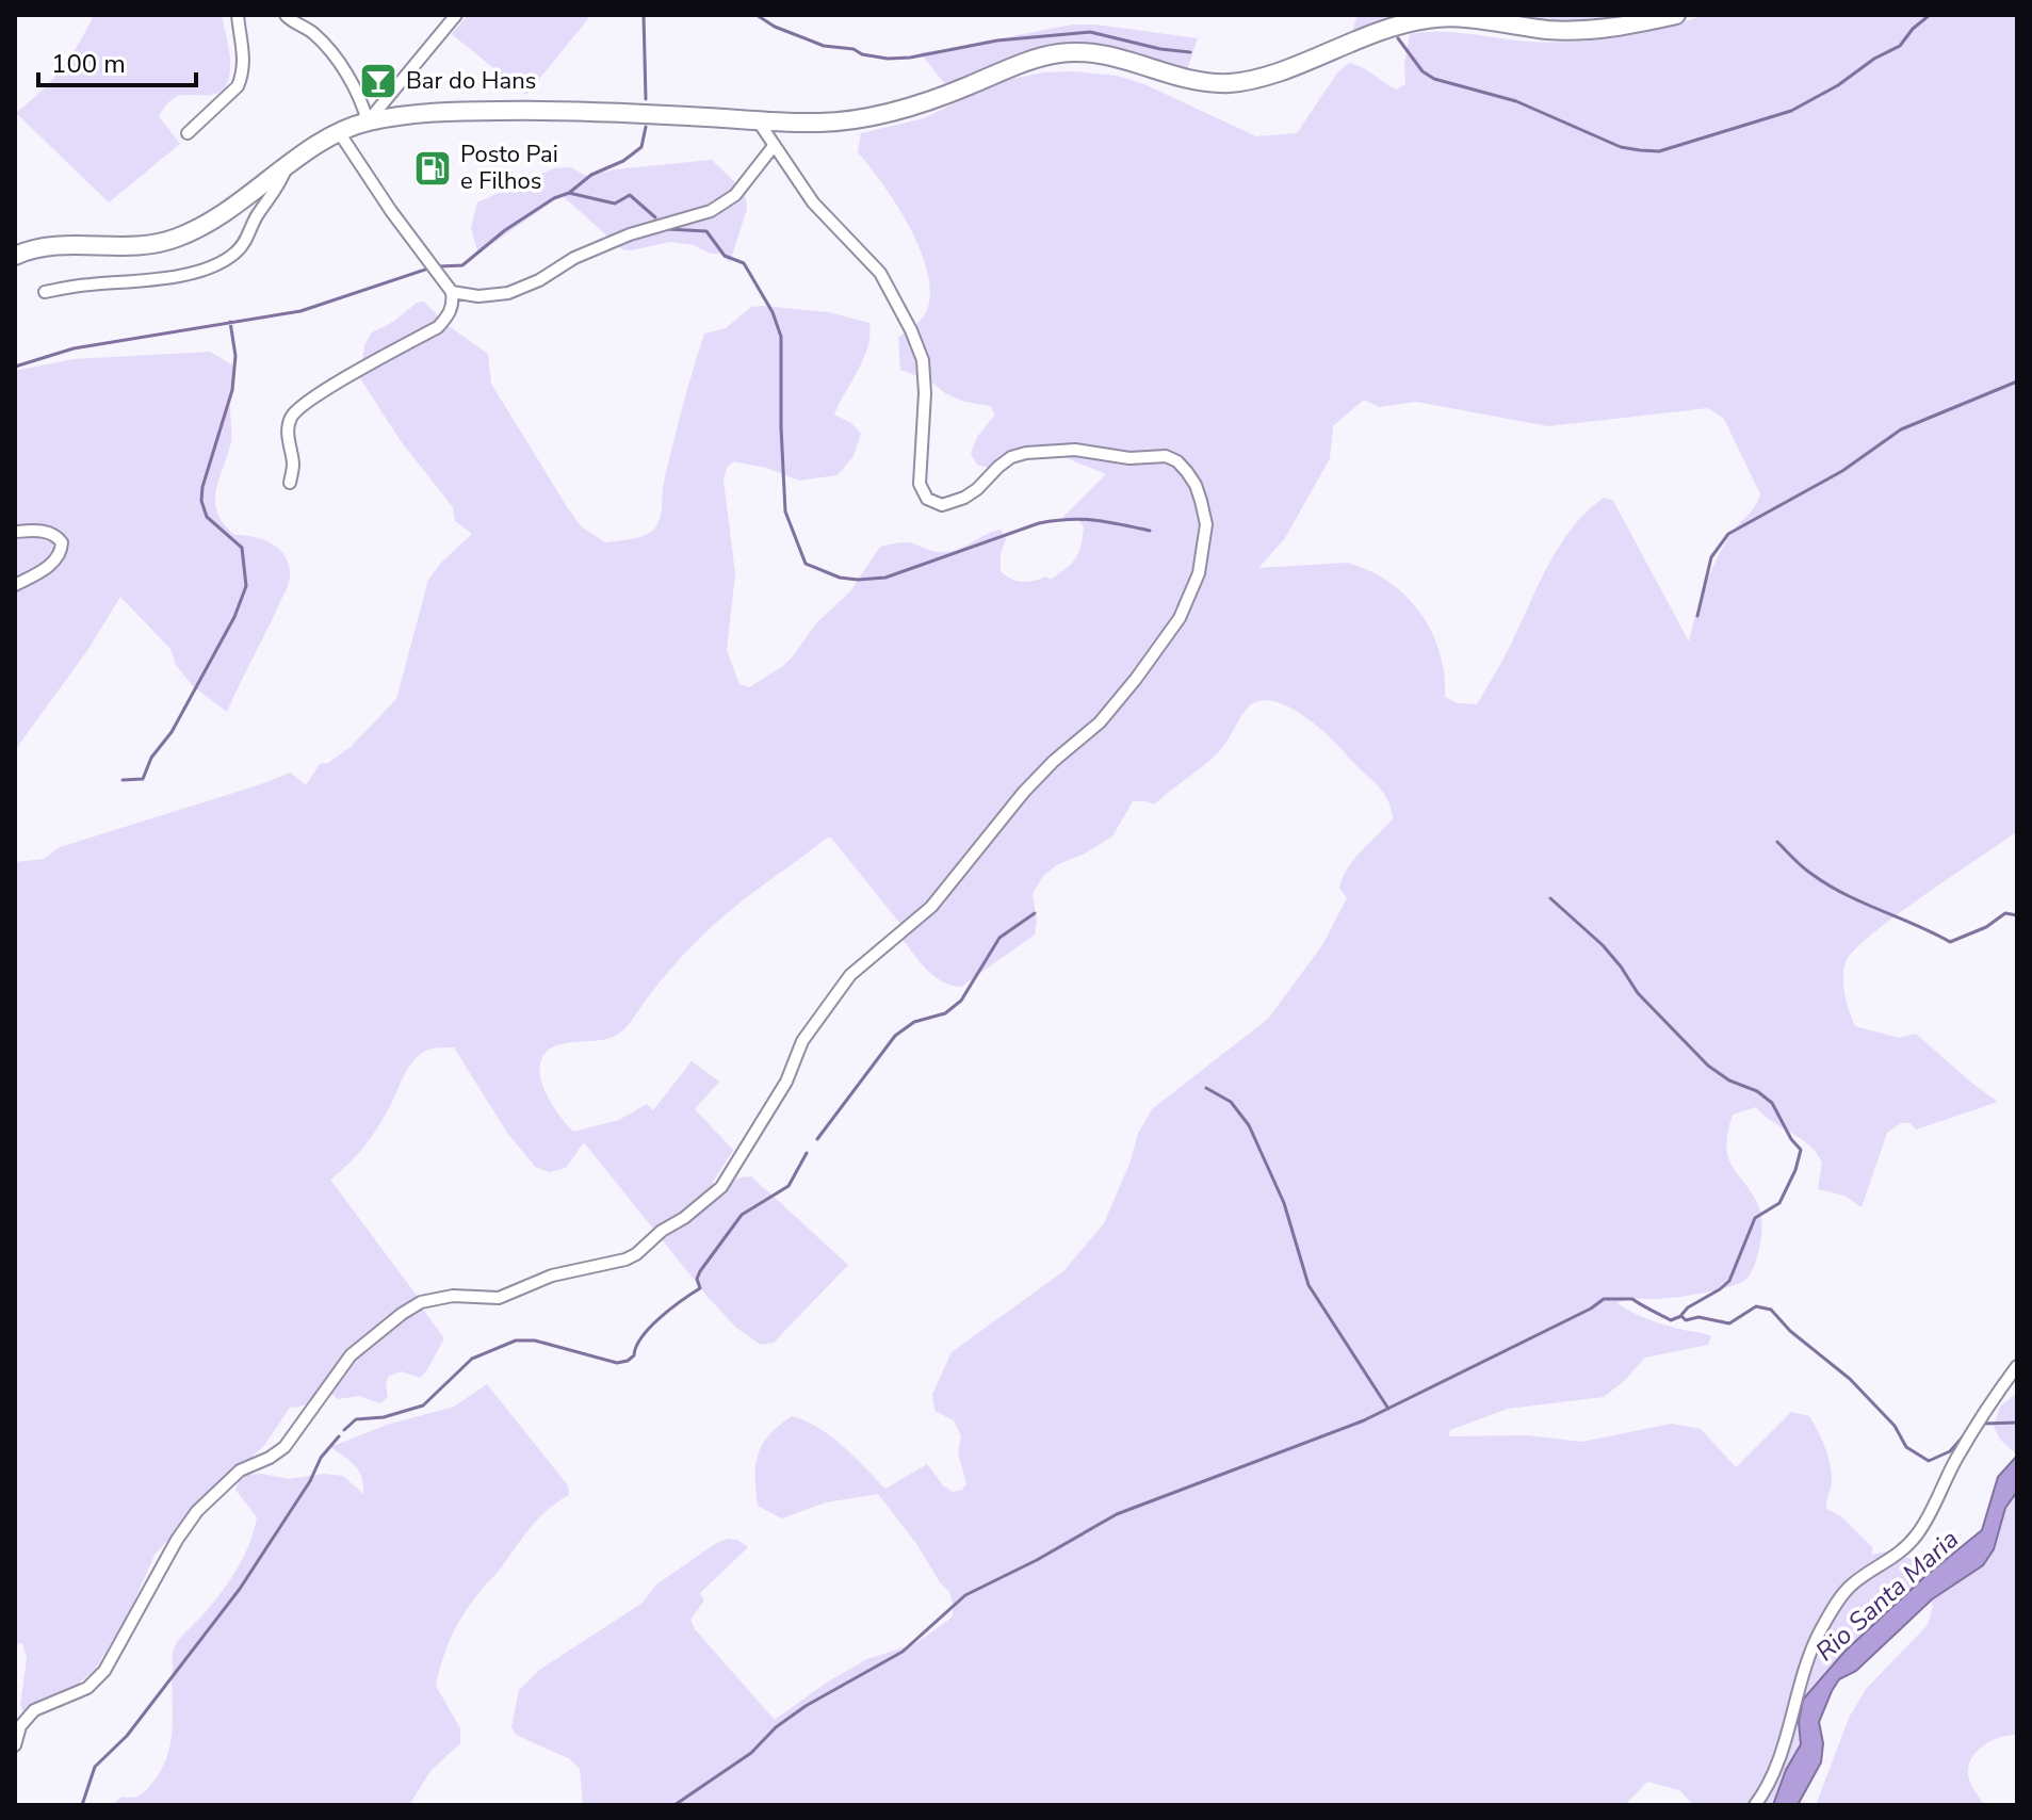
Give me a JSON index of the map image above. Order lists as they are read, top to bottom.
{
  "water": ["Rio Santa Maria"],
  "places": {
    "bar": ["Bar do Hans"],
    "fuel station": ["Posto Pai e Filhos"]
  },
  "scale_bar": "100 m"
}
